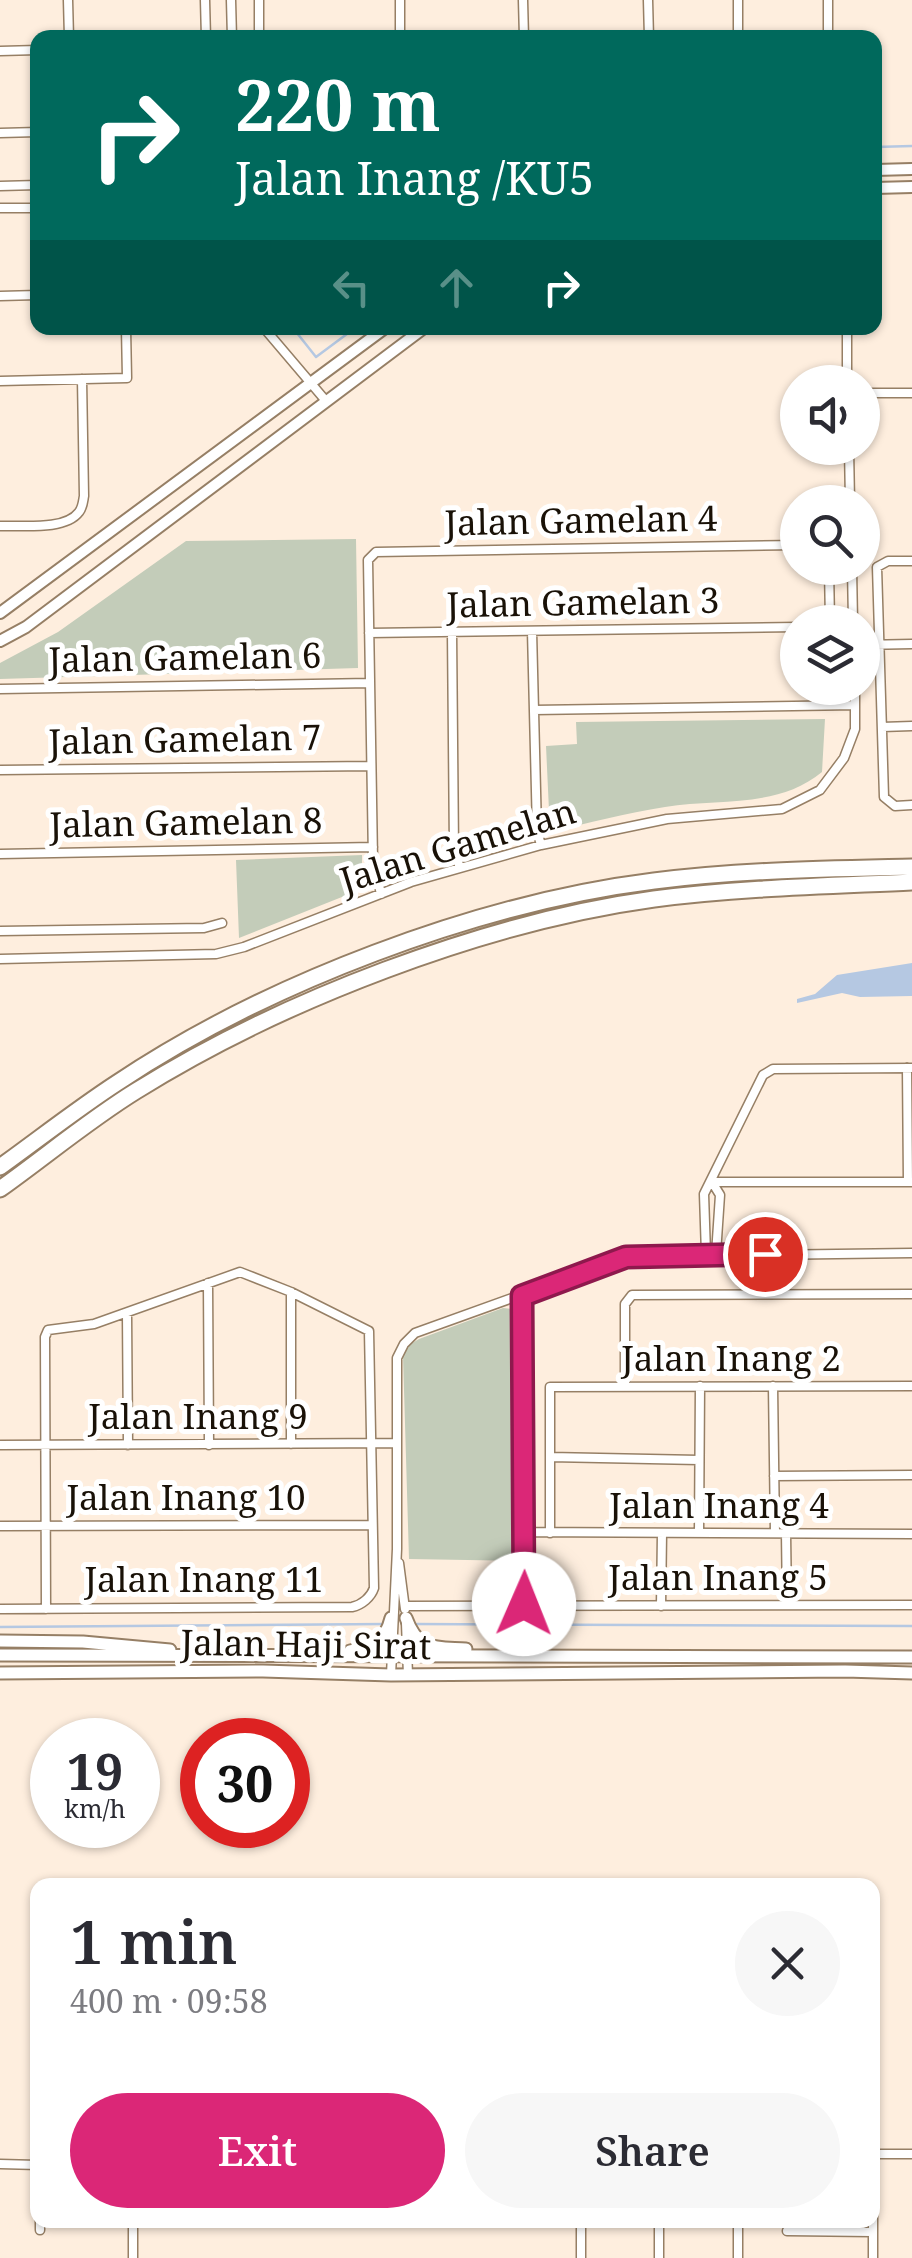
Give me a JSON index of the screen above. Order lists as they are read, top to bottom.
{
  "streets": {
    "main road": ["Jalan Haji Sirat"],
    "street": [
      "Jalan Gamelan 4",
      "Jalan Gamelan 3",
      "Jalan Gamelan 6",
      "Jalan Gamelan 7",
      "Jalan Gamelan 8",
      "Jalan Gamelan",
      "Jalan Inang 2",
      "Jalan Inang 9",
      "Jalan Inang 10",
      "Jalan Inang 4",
      "Jalan Inang 5",
      "Jalan Inang 11"
    ]
  },
  "crossings": [
    ["Jalan Gamelan 4", "Jalan Gamelan 3"],
    ["Jalan Inang 9", "Jalan Inang 11"],
    ["Jalan Inang 10", "Jalan Inang 11"]
  ],
  "page": {
    "turn": ["220 m", "Jalan Inang /KU5"],
    "speed": "19 km/h",
    "limit": "30",
    "heading": ["1 min", "400 m · 09:58"],
    "buttons": ["Exit", "Share"]
  }
}
